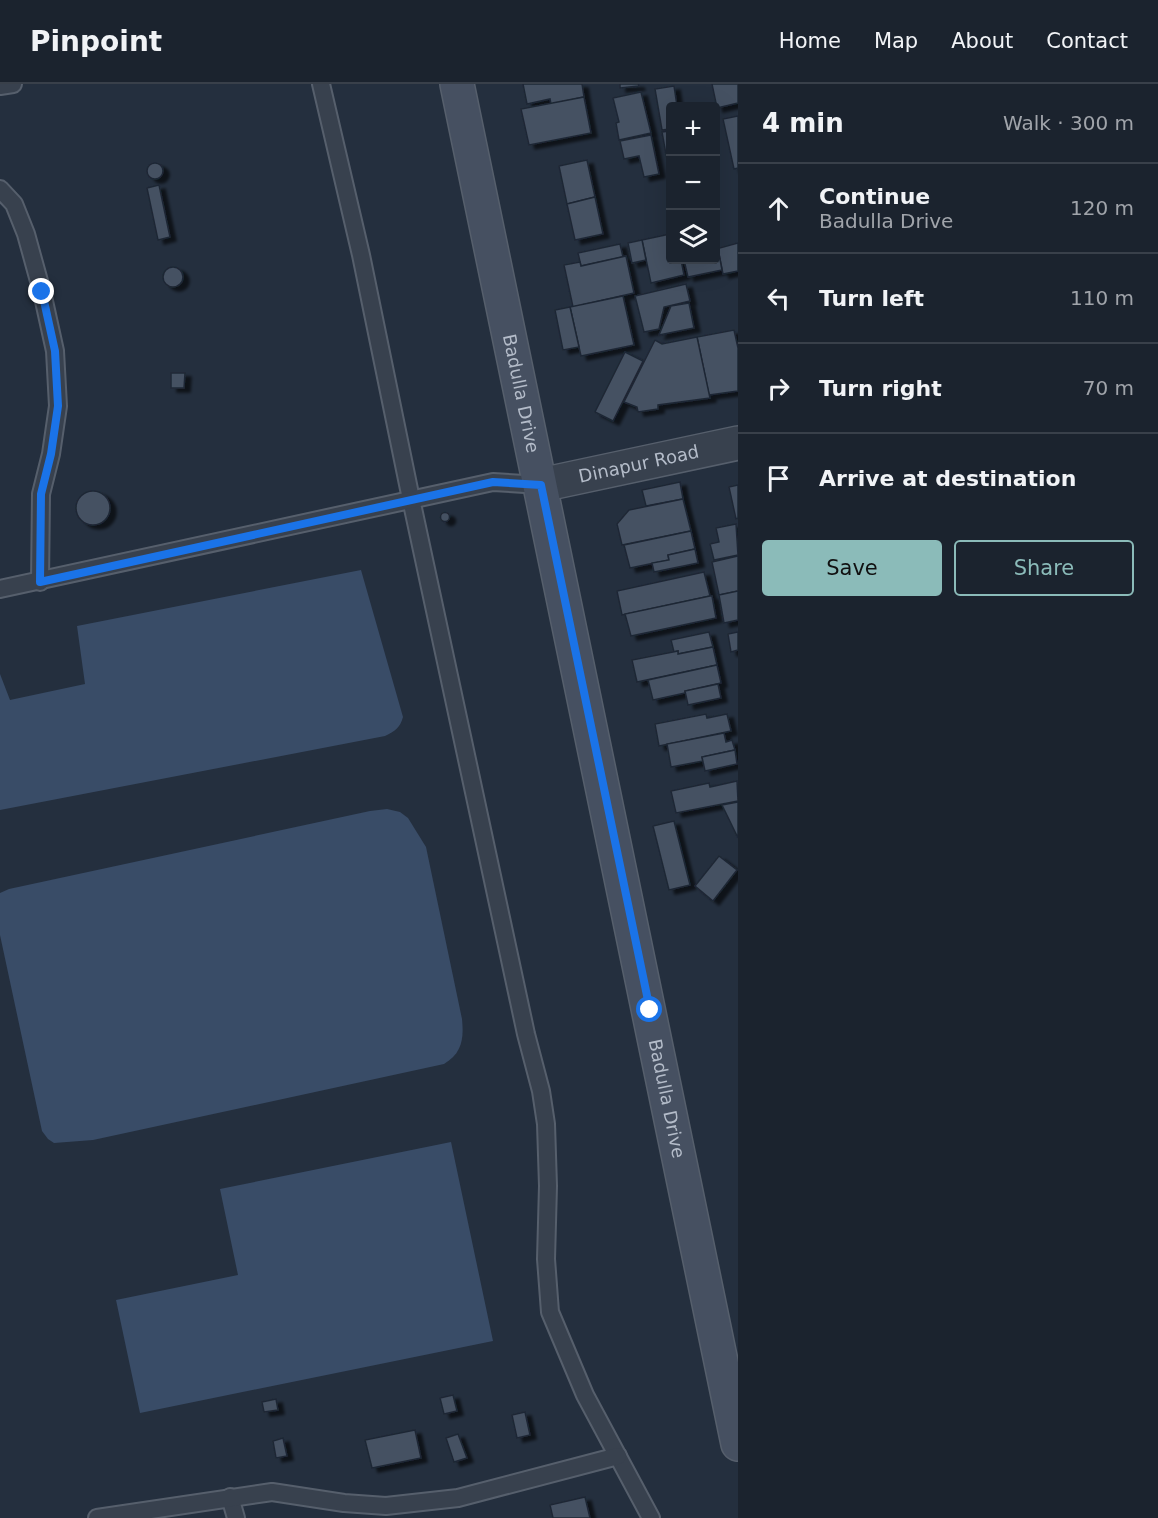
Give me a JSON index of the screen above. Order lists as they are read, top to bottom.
{
  "streets": {
    "street": ["Badulla Drive", "Dinapur Road"]
  },
  "crossings": [
    ["Badulla Drive", "Dinapur Road"]
  ],
  "page": {
    "header": "Pinpoint",
    "nav": [
      "Home",
      "Map",
      "About",
      "Contact"
    ],
    "heading": ["4 min", "Walk · 300 m"],
    "map_buttons": ["+", "−"],
    "list": [
      ["Continue", "Badulla Drive", "120 m"],
      ["Turn left", "110 m"],
      ["Turn right", "70 m"],
      "Arrive at destination"
    ],
    "buttons": ["Save", "Share"]
  }
}
